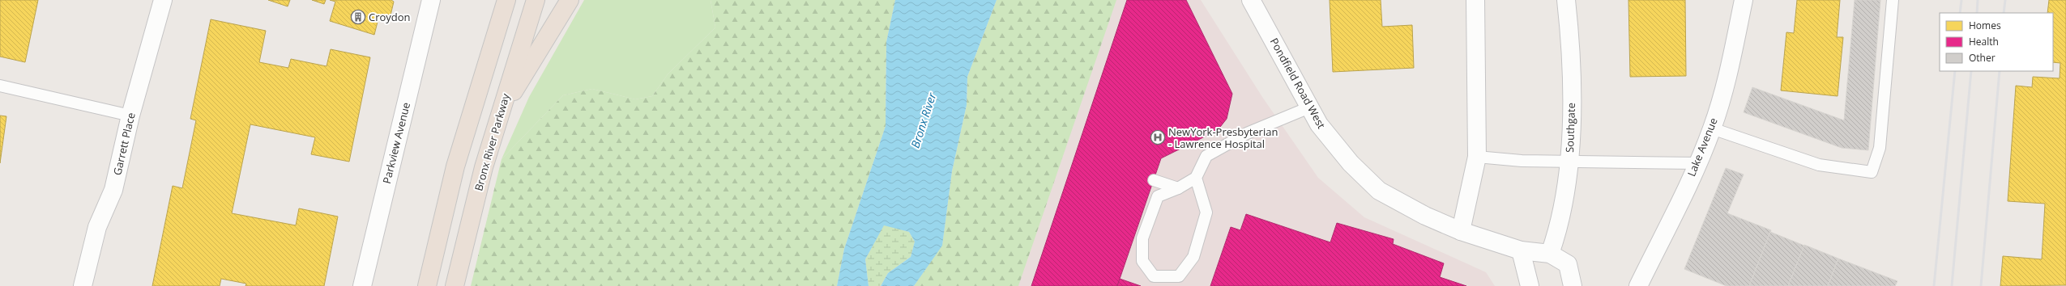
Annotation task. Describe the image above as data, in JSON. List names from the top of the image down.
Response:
{
  "streets": {
    "highway": ["Bronx River Parkway"],
    "street": [
      "Pondfield Road West",
      "Southgate",
      "Parkview Avenue",
      "Garrett Place",
      "Lake Avenue"
    ]
  },
  "crossings": [
    ["Pondfield Road West", "Southgate"]
  ],
  "water": ["Bronx River"],
  "places": {
    "building": ["Croydon"],
    "hospital": ["NewYork-Presbyterian - Lawrence Hospital"]
  },
  "legend": ["Homes", "Health", "Other"]
}
